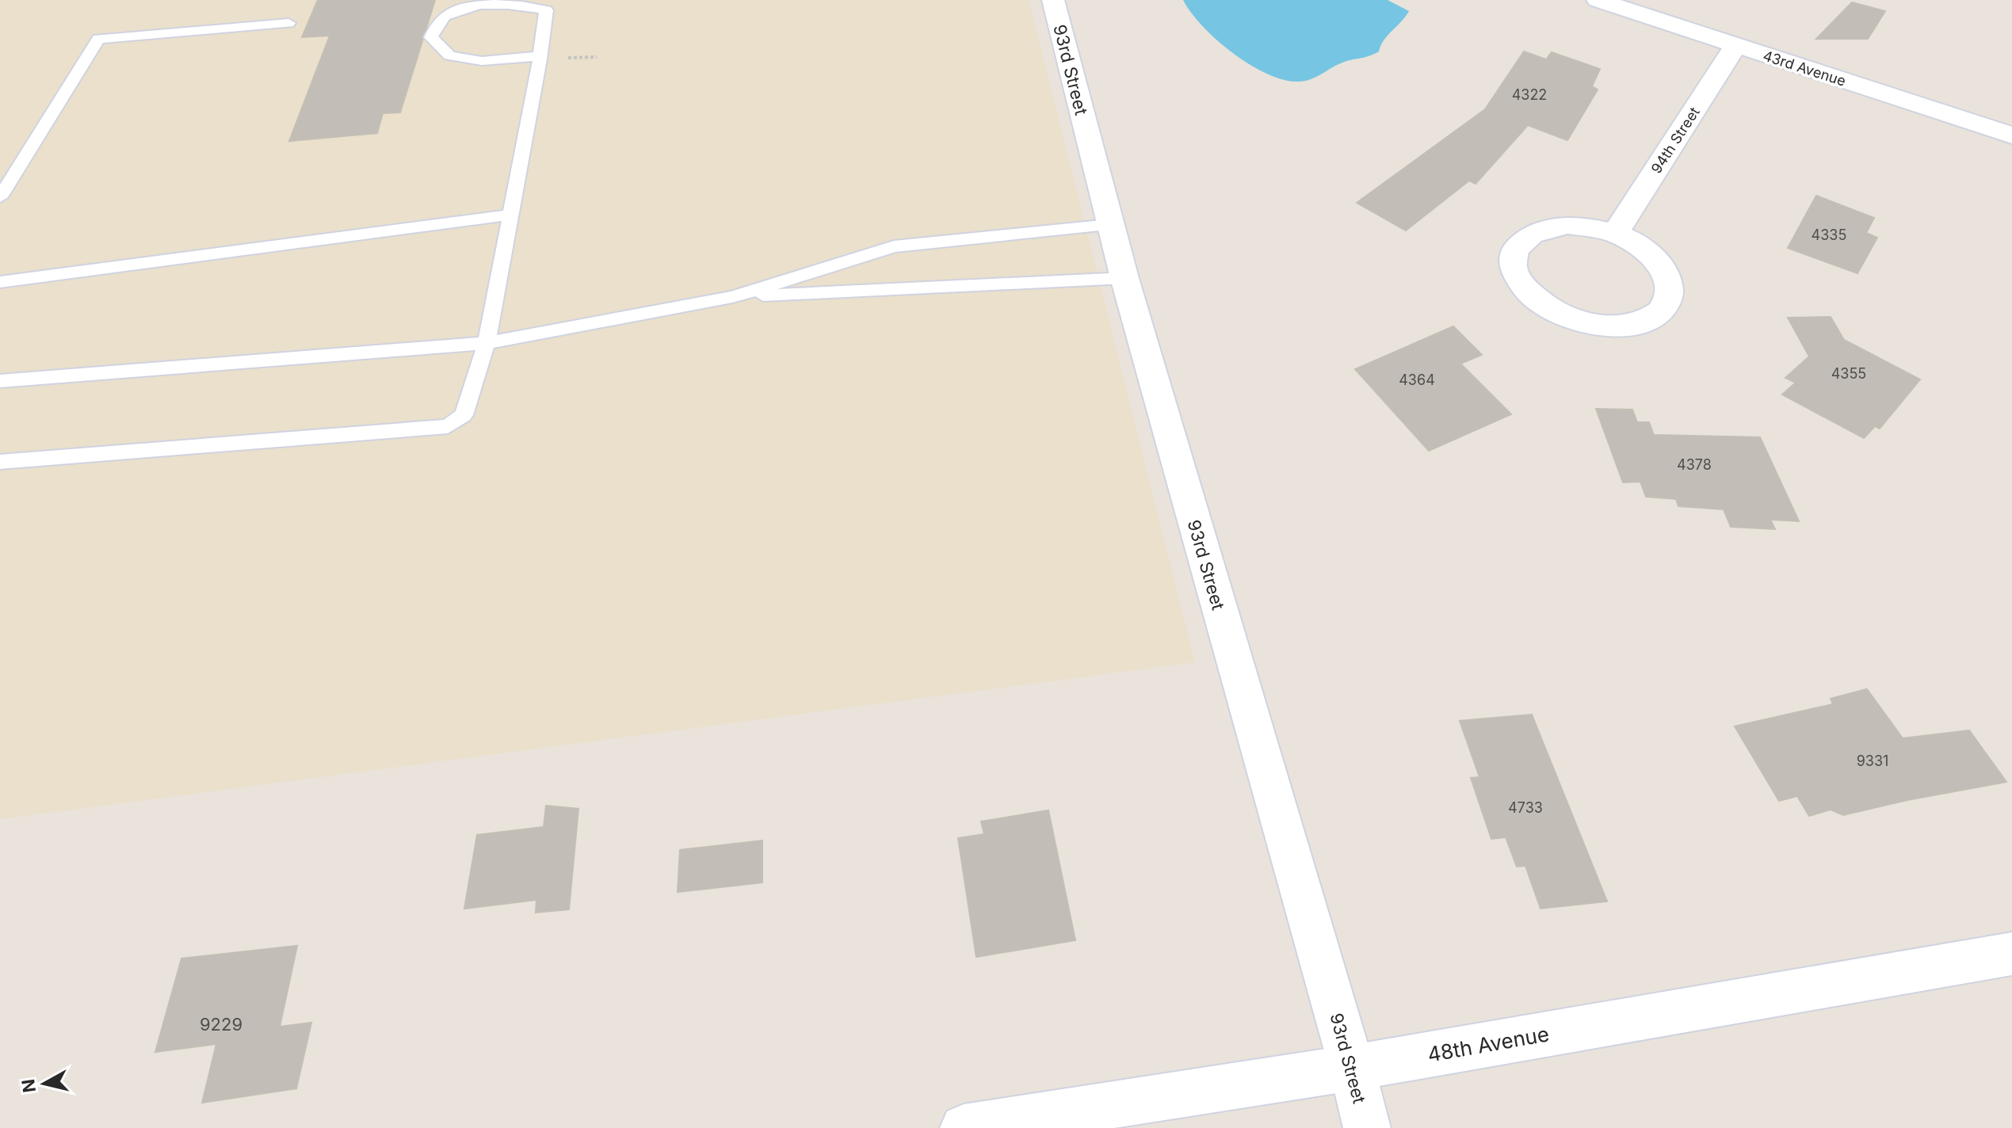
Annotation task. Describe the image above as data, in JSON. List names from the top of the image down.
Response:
{
  "streets": {
    "street": [
      "43rd Avenue",
      "93rd Street",
      "94th Street",
      "48th Avenue"
    ]
  },
  "crossings": [
    ["43rd Avenue", "94th Street"],
    ["93rd Street", "48th Avenue"]
  ],
  "house_numbers": [
    "4322",
    "4335",
    "4355",
    "4364",
    "4378",
    "9331",
    "4733",
    "9229"
  ],
  "north": "left"
}
